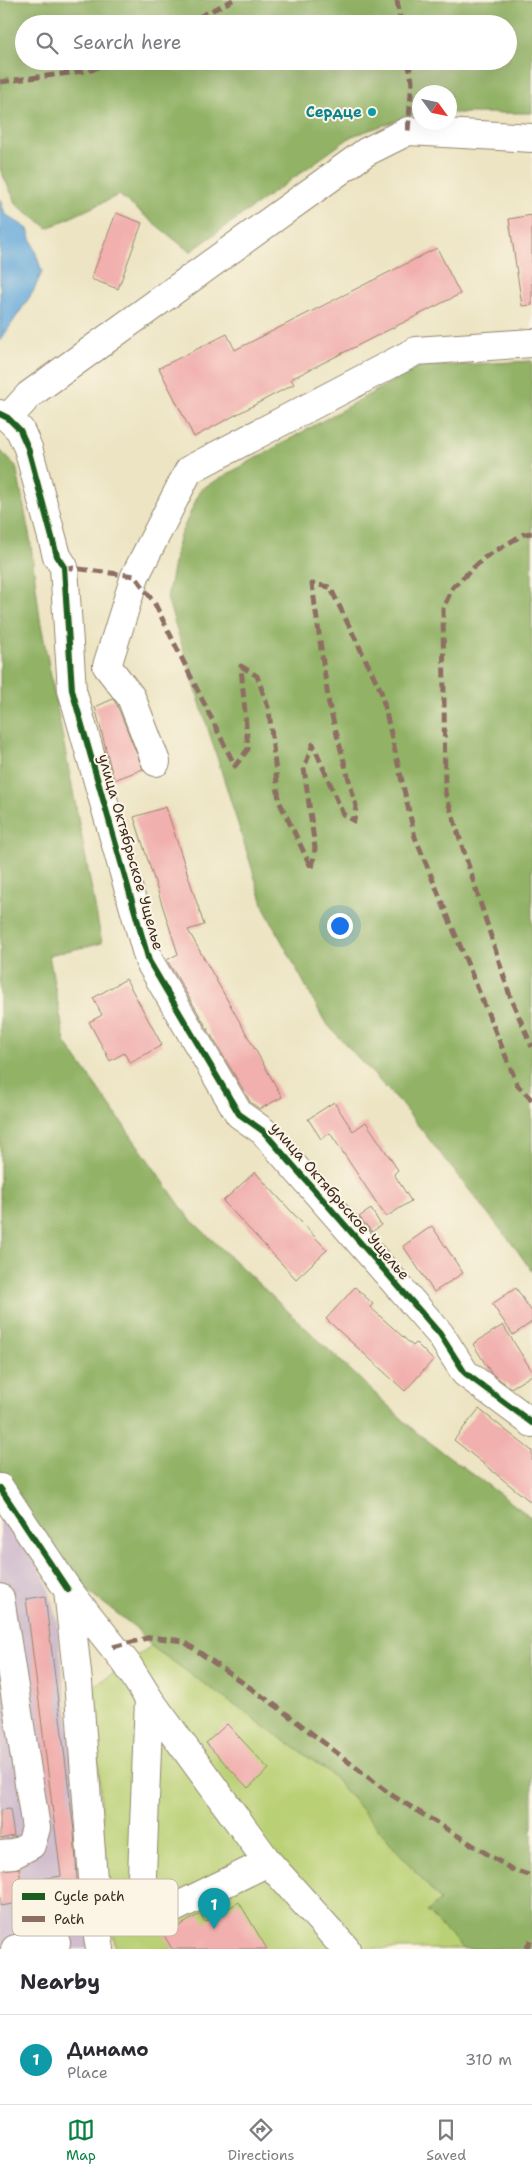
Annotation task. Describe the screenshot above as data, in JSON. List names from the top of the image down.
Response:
{
  "streets": {
    "street": ["улица Октябрьское Ущелье"]
  },
  "places": ["Сердце"],
  "legend": ["Cycle path", "Path"],
  "north": "bottom right",
  "page": {
    "search": "Search here",
    "pins": "1",
    "heading": "Nearby",
    "list": [
      {
        "mark": "1",
        "name": "Динамо",
        "note": "Place",
        "value": "310 m"
      }
    ],
    "nav": ["Map", "Directions", "Saved"]
  }
}
